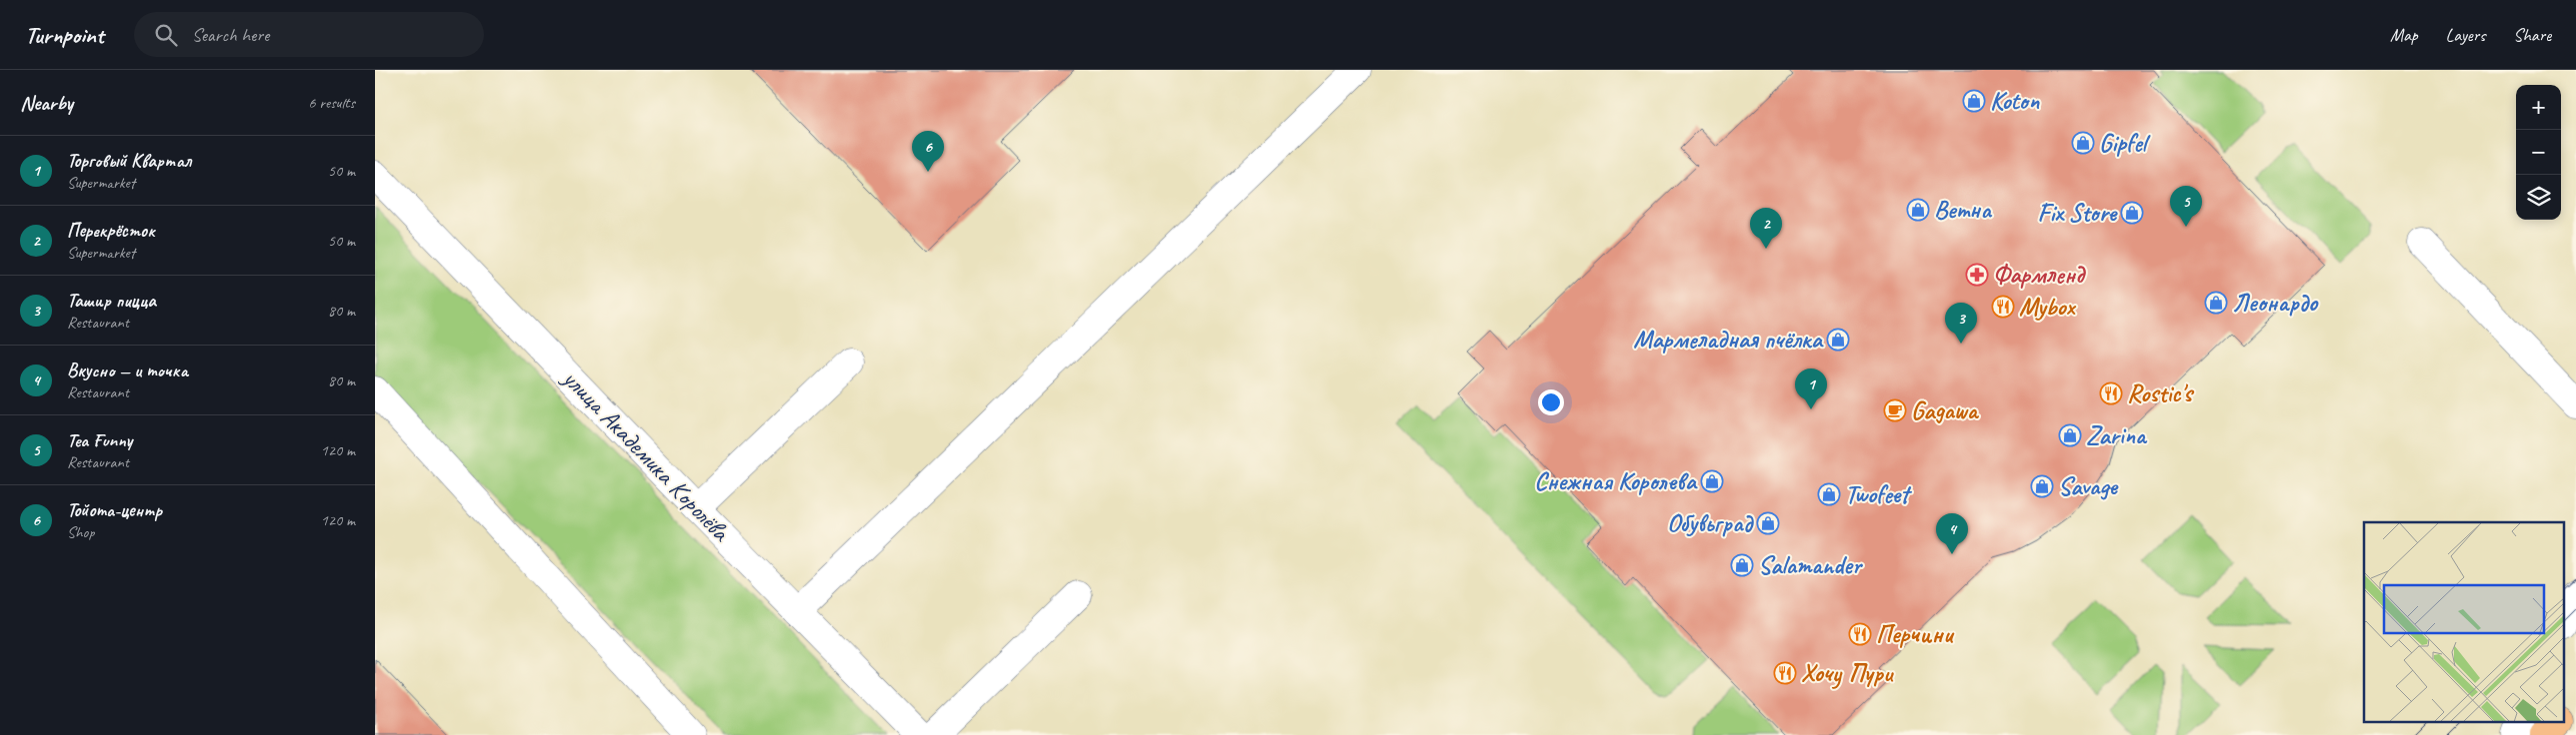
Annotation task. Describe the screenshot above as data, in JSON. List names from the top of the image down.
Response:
{
  "streets": {
    "street": ["улица Академика Королёва"]
  },
  "places": {
    "shop": [
      "Koton",
      "Gipfel",
      "Ветна",
      "Fix Store",
      "Леонардо",
      "Мармеладная пчёлка",
      "Zarina",
      "Снежная Королева",
      "Savage",
      "Twofeet",
      "Обувьград",
      "Salamander"
    ],
    "pharmacy": ["Фармленд"],
    "restaurant": [
      "Mybox",
      "Rostiс's",
      "Перчини",
      "Хочу Пури"
    ],
    "cafe": ["Gagawa"]
  },
  "page": {
    "header": "Turnpoint",
    "search": "Search here",
    "nav": ["Map", "Layers", "Share"],
    "heading": ["Nearby", "6 results"],
    "map_buttons": ["+", "−"],
    "pins": [
      "6",
      "5",
      "2",
      "3",
      "1",
      "4"
    ],
    "list": [
      {
        "mark": "1",
        "name": "Торговый Квартал",
        "note": "Supermarket",
        "value": "50 m"
      },
      {
        "mark": "2",
        "name": "Перекрёсток",
        "note": "Supermarket",
        "value": "50 m"
      },
      {
        "mark": "3",
        "name": "Ташир пицца",
        "note": "Restaurant",
        "value": "80 m"
      },
      {
        "mark": "4",
        "name": "Вкусно — и точка",
        "note": "Restaurant",
        "value": "80 m"
      },
      {
        "mark": "5",
        "name": "Tea Funny",
        "note": "Restaurant",
        "value": "120 m"
      },
      {
        "mark": "6",
        "name": "Тойота-центр",
        "note": "Shop",
        "value": "120 m"
      }
    ]
  }
}
